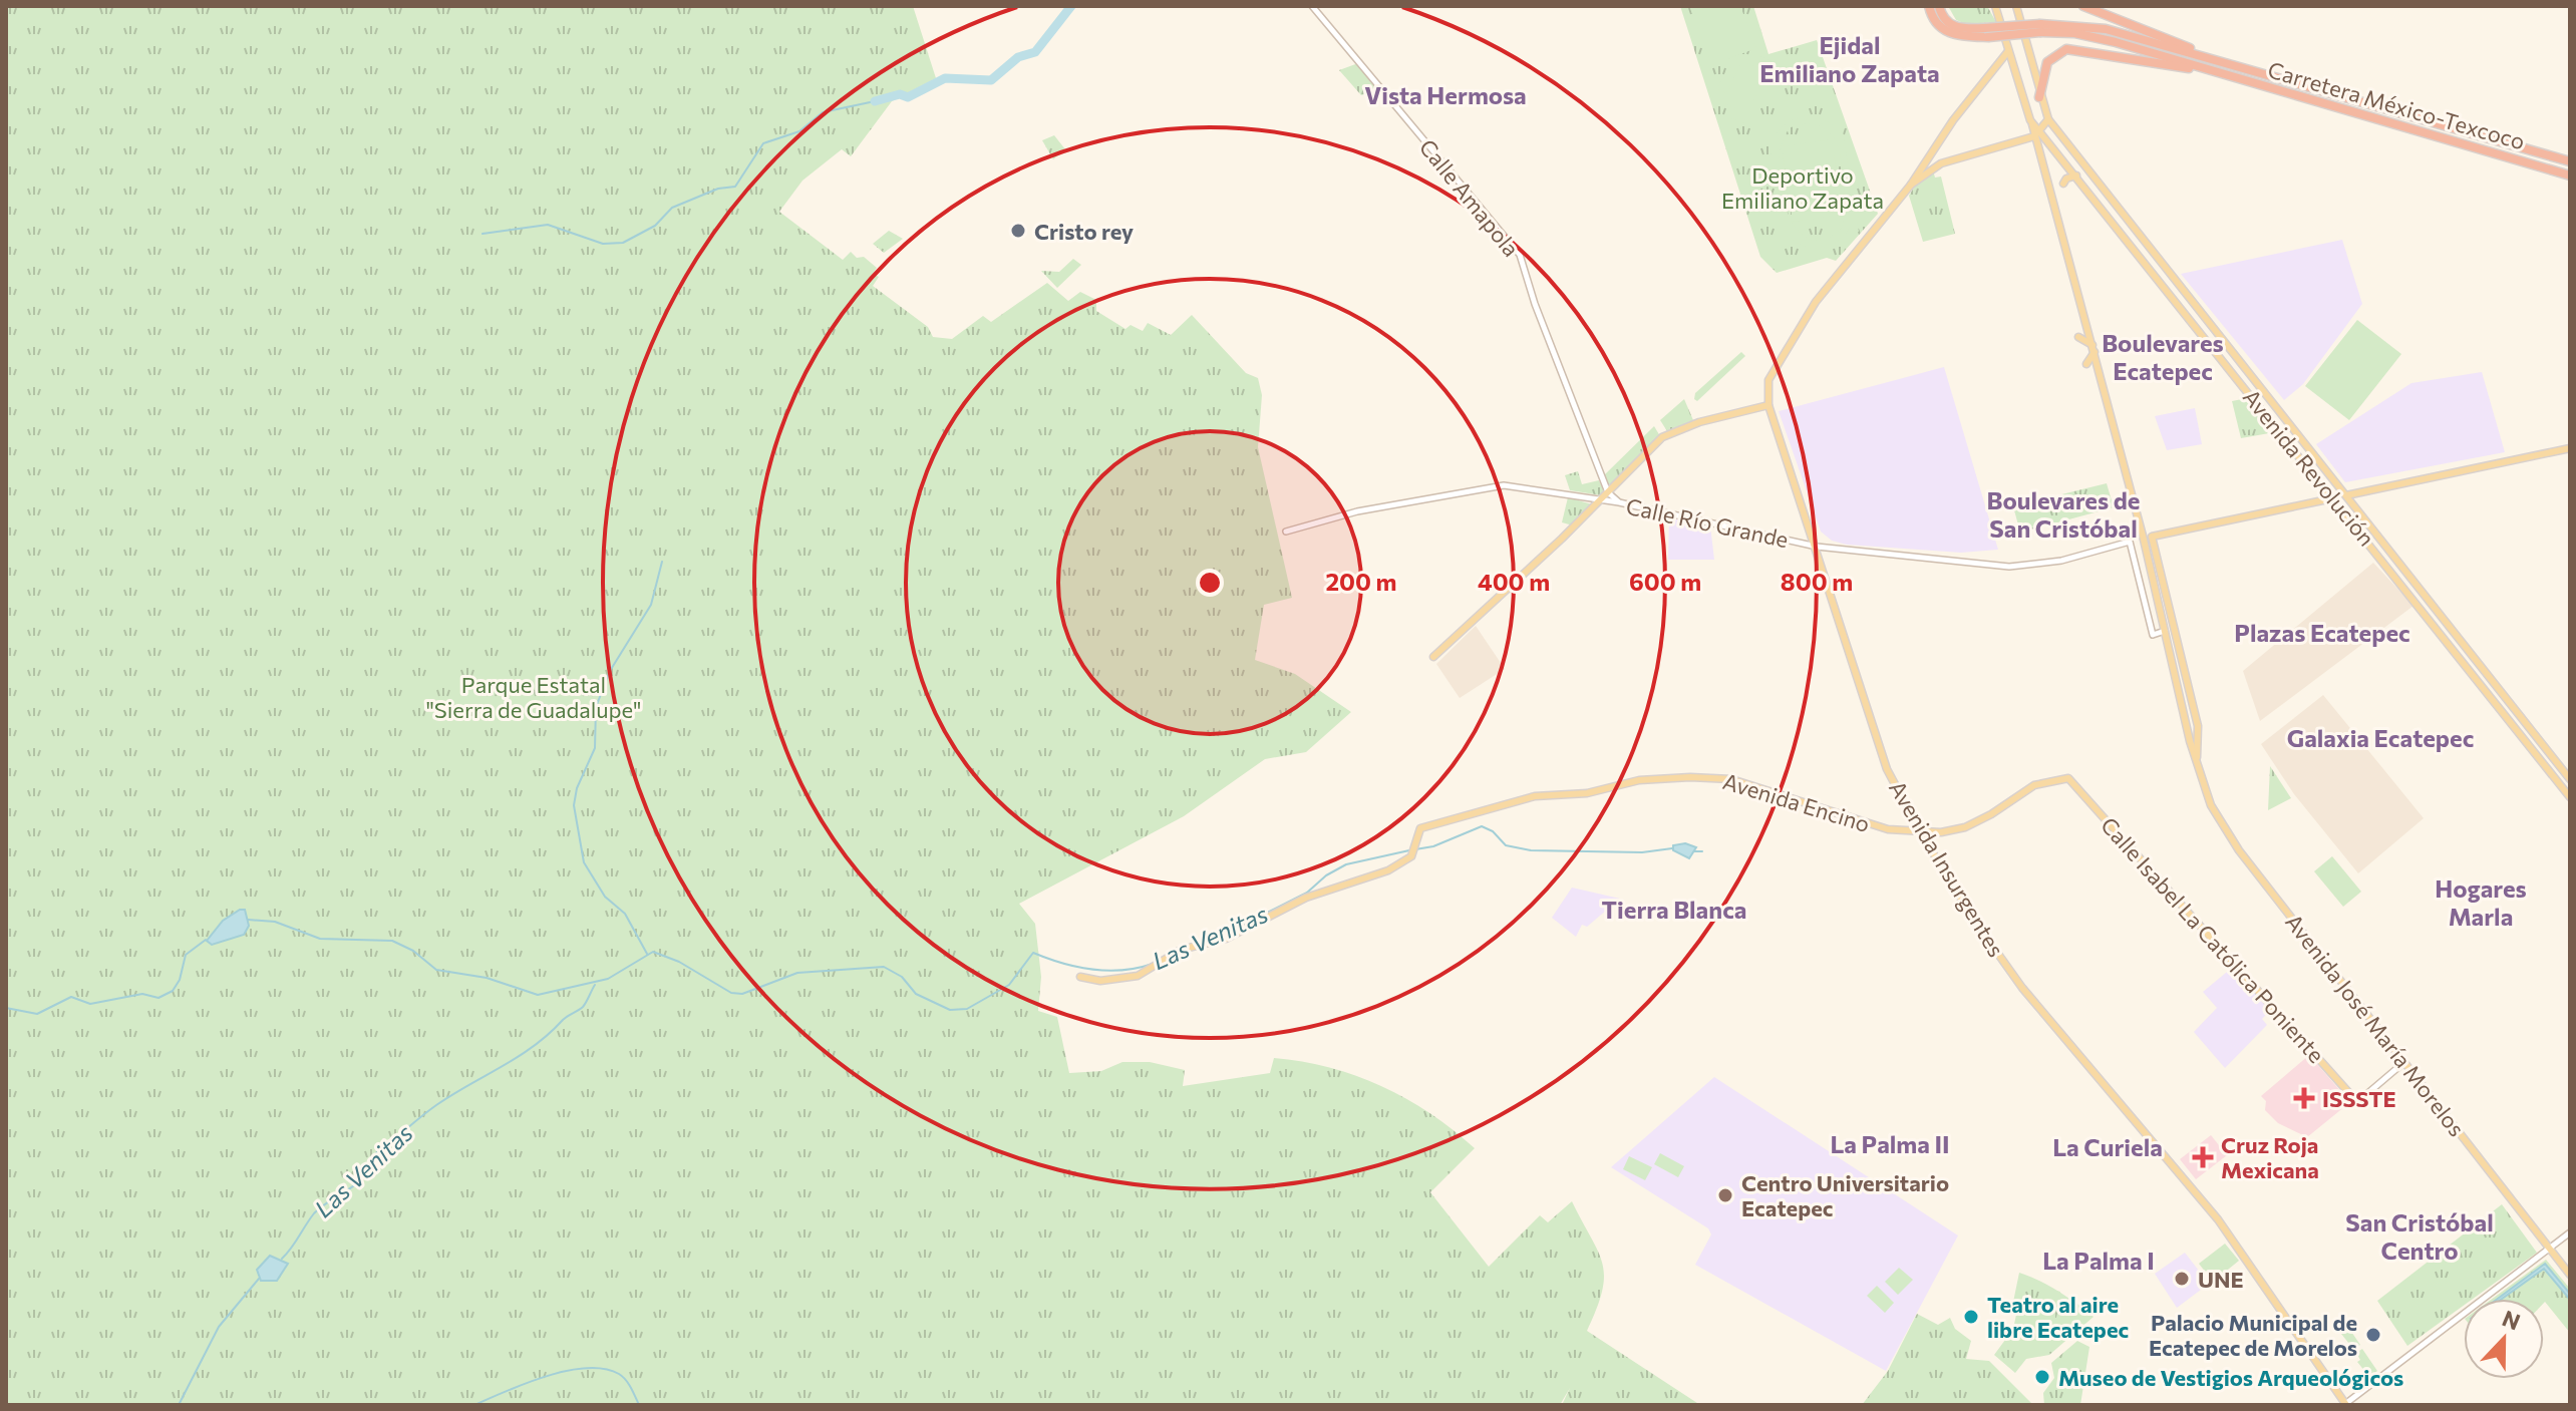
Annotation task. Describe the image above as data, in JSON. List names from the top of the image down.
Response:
{
  "streets": {
    "highway": ["Carretera México-Texcoco"],
    "main road": [
      "Avenida Revolución",
      "Avenida Encino",
      "Avenida Insurgentes",
      "Calle Isabel La Católica Poniente",
      "Avenida José María Morelos"
    ],
    "street": ["Calle Amapola", "Calle Río Grande"]
  },
  "crossings": [
    ["Calle Amapola", "Calle Río Grande"],
    ["Avenida Revolución", "Avenida Insurgentes"],
    ["Avenida Revolución", "Avenida José María Morelos"],
    ["Calle Río Grande", "Avenida Insurgentes"],
    ["Calle Río Grande", "Avenida José María Morelos"],
    ["Avenida Encino", "Avenida Insurgentes"],
    ["Avenida Encino", "Calle Isabel La Católica Poniente"],
    ["Avenida Insurgentes", "Avenida José María Morelos"]
  ],
  "districts": [
    "Ejidal Emiliano Zapata",
    "Vista Hermosa",
    "Boulevares Ecatepec",
    "Boulevares de San Cristóbal",
    "Plazas Ecatepec",
    "Galaxia Ecatepec",
    "Hogares Marla",
    "Tierra Blanca",
    "La Palma II",
    "La Curiela",
    "San Cristóbal Centro",
    "La Palma I"
  ],
  "water": ["Las Venitas"],
  "parks": ["Deportivo Emiliano Zapata", "Parque Estatal \"Sierra de Guadalupe\""],
  "places": {
    "other": [
      "Cristo rey",
      "Centro Universitario Ecatepec",
      "UNE",
      "Teatro al aire libre Ecatepec",
      "Palacio Municipal de Ecatepec de Morelos",
      "Museo de Vestigios Arqueológicos"
    ],
    "health": ["ISSSTE", "Cruz Roja Mexicana"]
  },
  "north": "top",
  "rings": [
    "200 m",
    "400 m",
    "600 m",
    "800 m"
  ]
}
